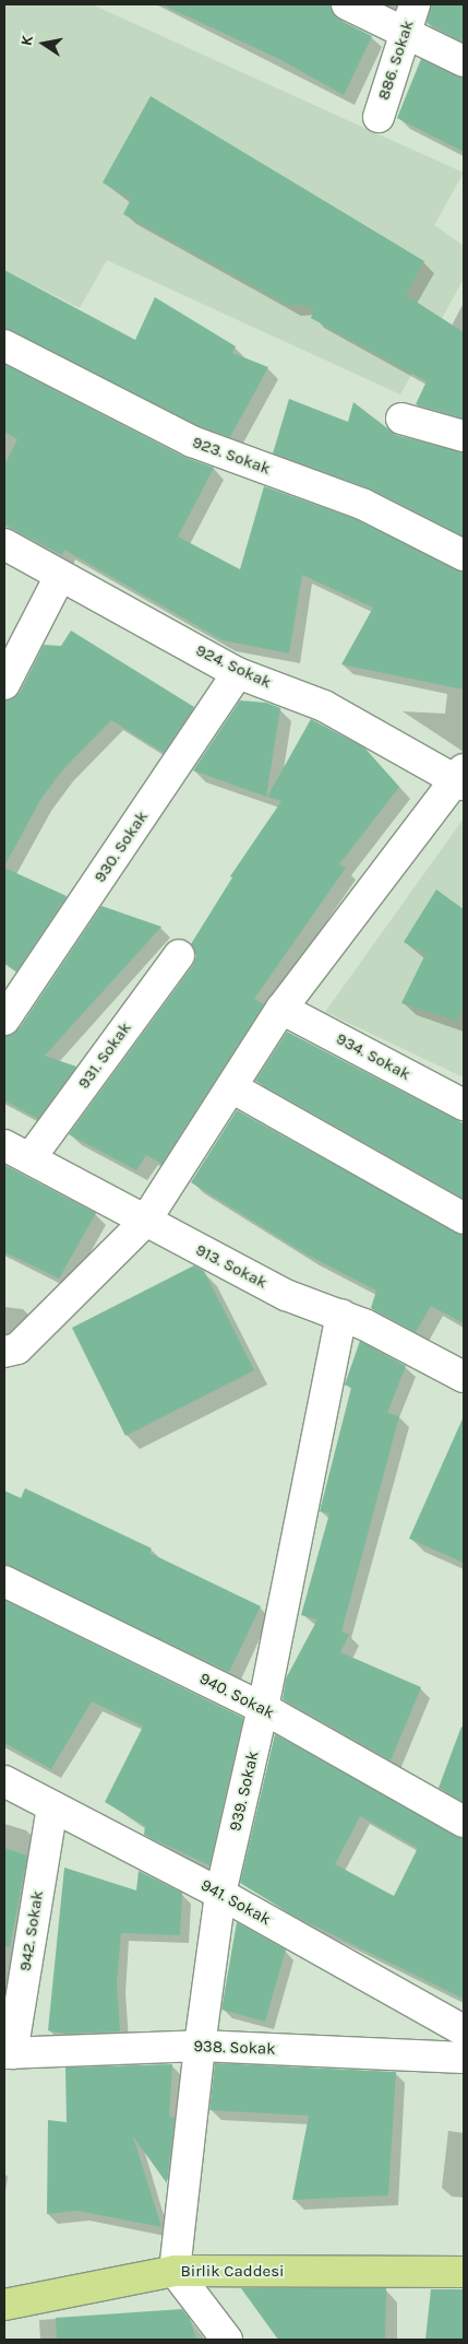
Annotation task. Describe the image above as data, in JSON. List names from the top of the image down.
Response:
{
  "streets": {
    "main road": ["Birlik Caddesi"],
    "street": [
      "886. Sokak",
      "923. Sokak",
      "924. Sokak",
      "930. Sokak",
      "931. Sokak",
      "934. Sokak",
      "913. Sokak",
      "940. Sokak",
      "939. Sokak",
      "941. Sokak",
      "942. Sokak",
      "938. Sokak"
    ]
  },
  "crossings": [
    ["924. Sokak", "930. Sokak"],
    ["931. Sokak", "913. Sokak"],
    ["913. Sokak", "939. Sokak"],
    ["940. Sokak", "939. Sokak"],
    ["939. Sokak", "941. Sokak"],
    ["939. Sokak", "938. Sokak"],
    ["939. Sokak", "Birlik Caddesi"],
    ["941. Sokak", "942. Sokak"],
    ["942. Sokak", "938. Sokak"]
  ],
  "north": "left"
}
